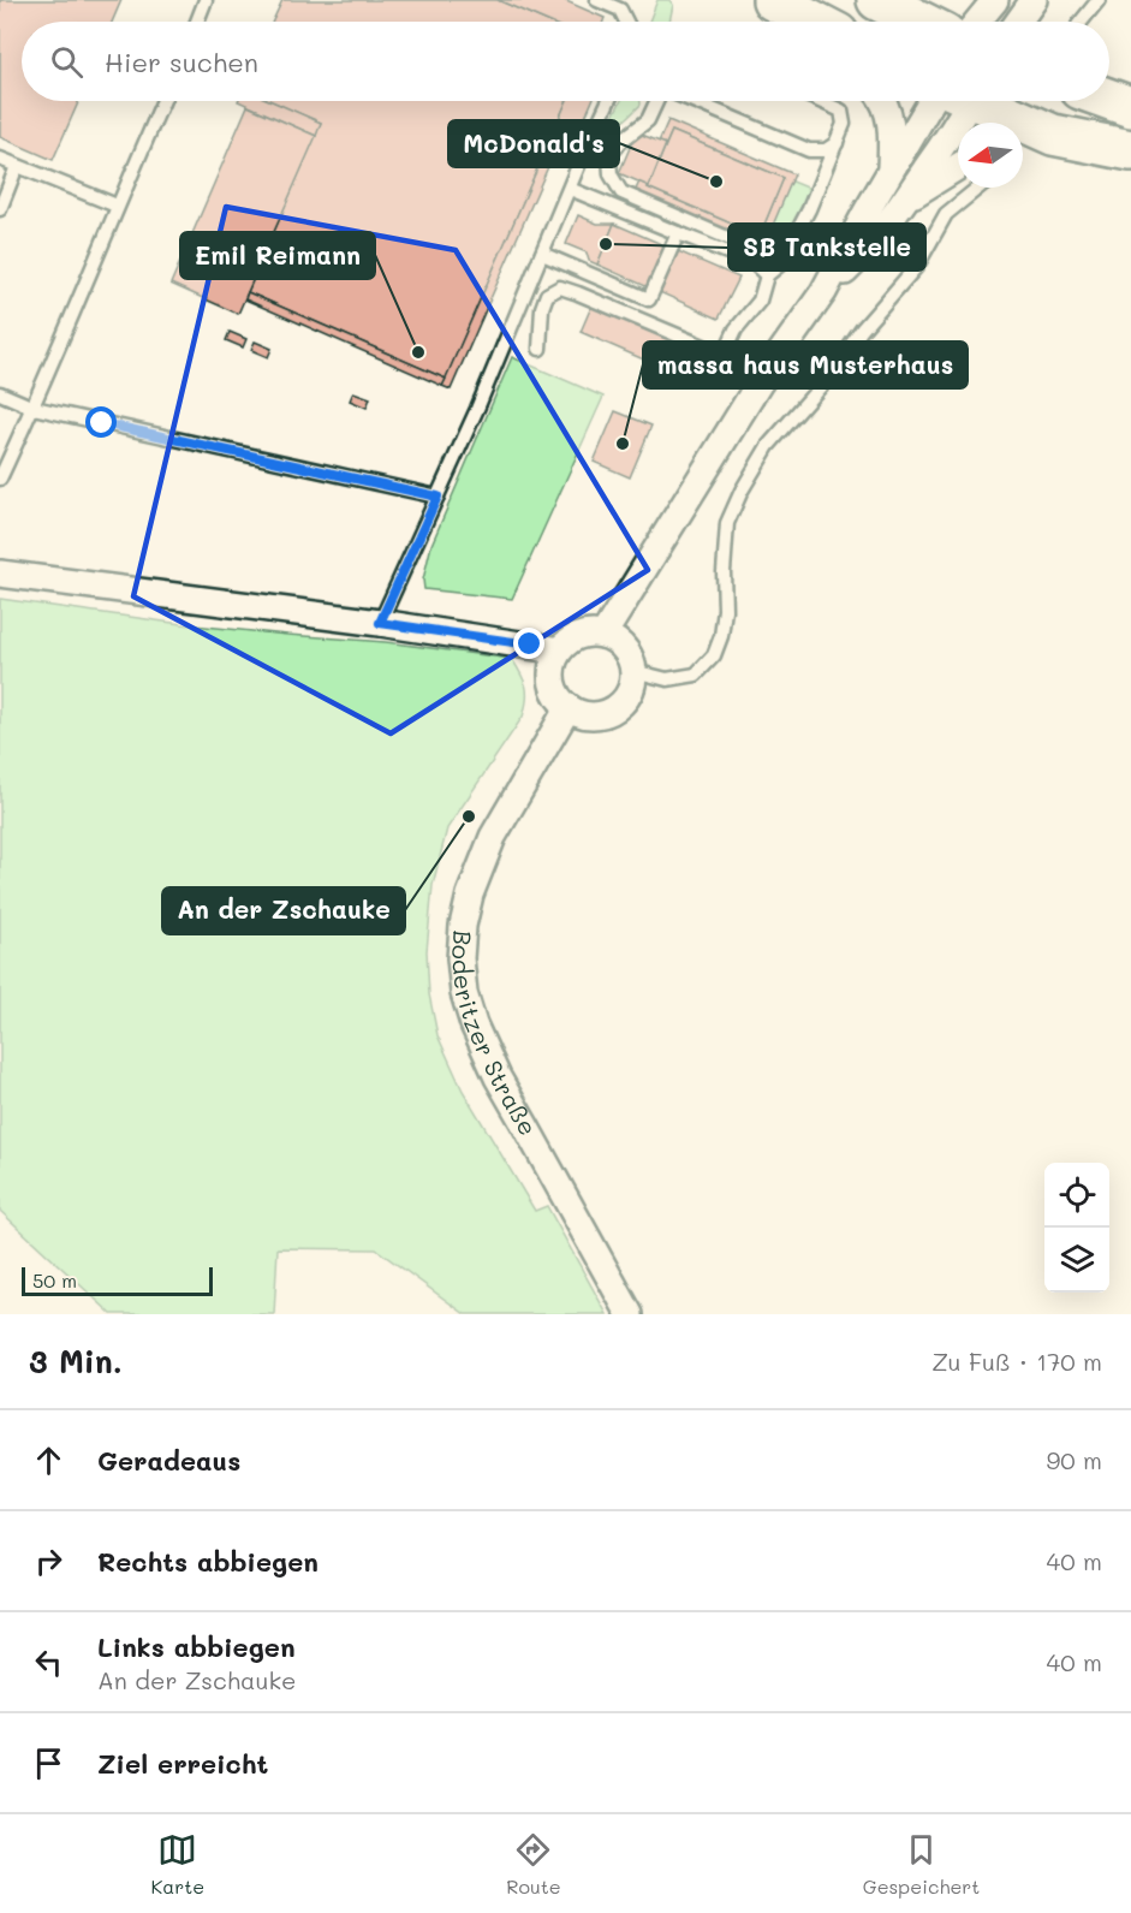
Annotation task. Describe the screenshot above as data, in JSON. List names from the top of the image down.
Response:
{
  "streets": {
    "street": ["Boderitzer Straße"]
  },
  "places": [
    "McDonald's",
    "SB Tankstelle",
    "Emil Reimann",
    "massa haus Musterhaus",
    "An der Zschauke"
  ],
  "scale_bar": "50 m",
  "north": "left",
  "page": {
    "search": "Hier suchen",
    "scale": "50 m",
    "heading": ["3 Min.", "Zu Fuß · 170 m"],
    "list": [
      ["Geradeaus", "90 m"],
      ["Rechts abbiegen", "40 m"],
      ["Links abbiegen", "An der Zschauke", "40 m"],
      "Ziel erreicht"
    ],
    "nav": ["Karte", "Route", "Gespeichert"]
  }
}
